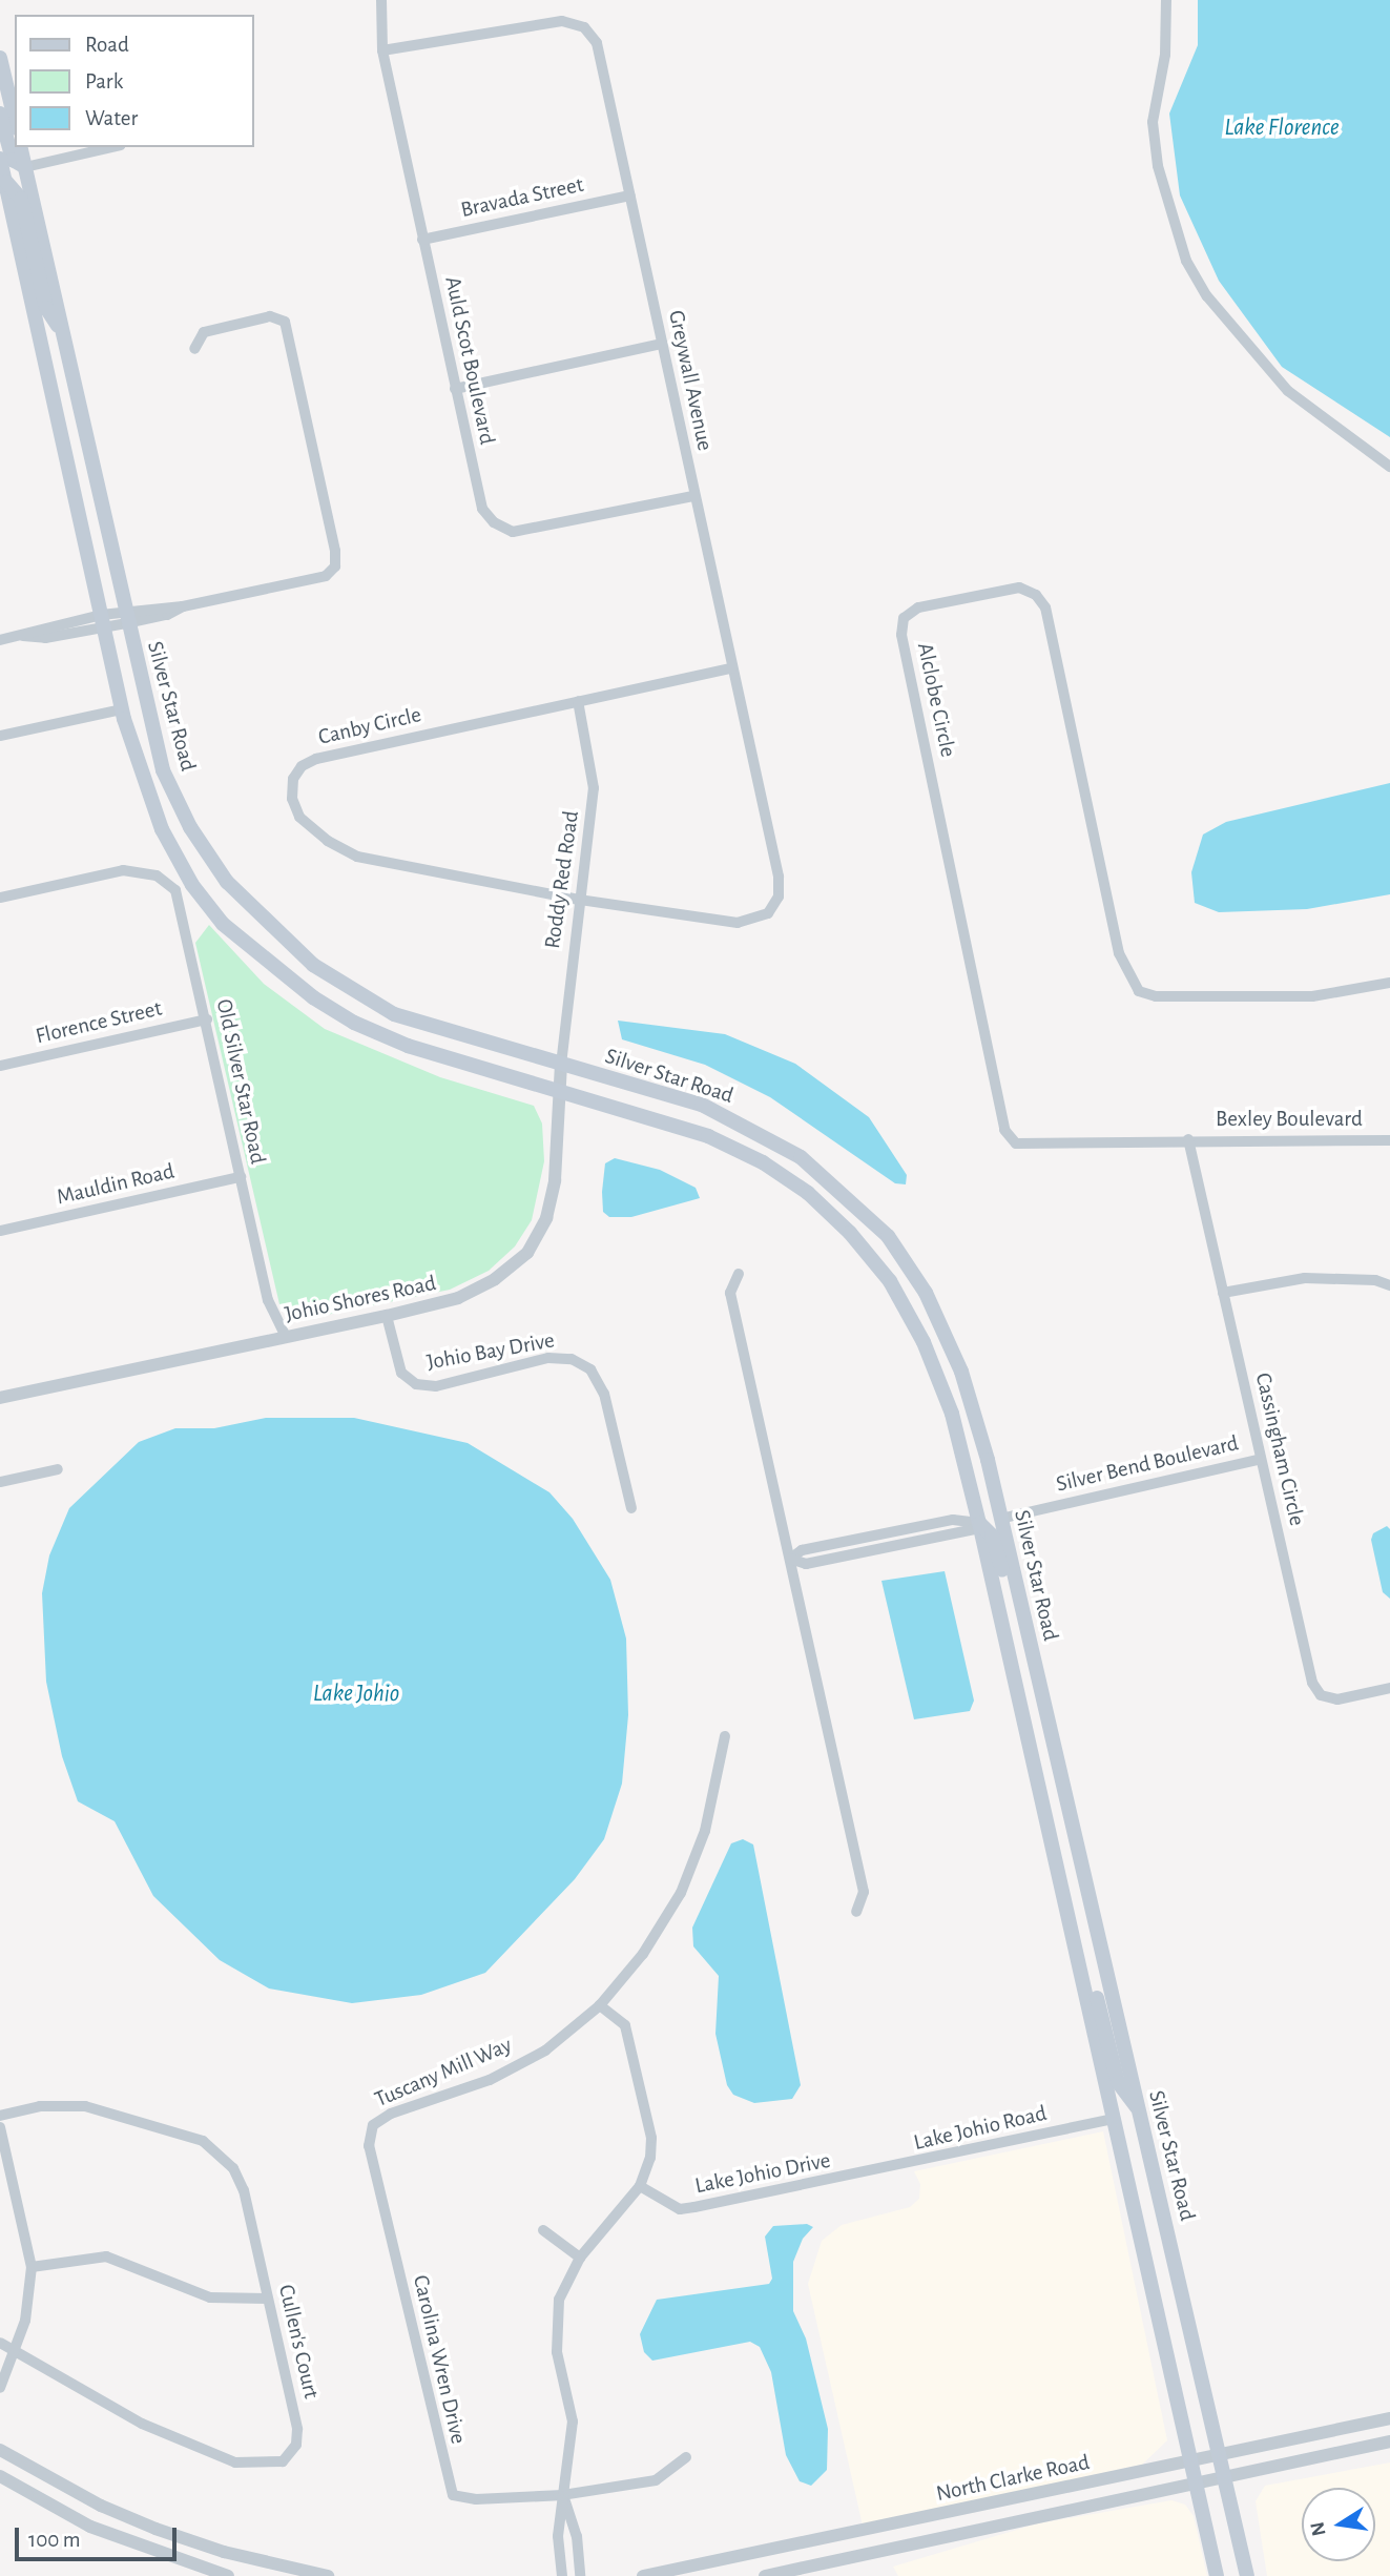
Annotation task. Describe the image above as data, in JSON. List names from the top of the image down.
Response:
{
  "streets": {
    "main road": ["Silver Star Road"],
    "street": [
      "Bravada Street",
      "Auld Scot Boulevard",
      "Greywall Avenue",
      "Alclobe Circle",
      "Canby Circle",
      "Roddy Red Road",
      "Florence Street",
      "Old Silver Star Road",
      "Bexley Boulevard",
      "Mauldin Road",
      "Johio Shores Road",
      "Johio Bay Drive",
      "Cassingham Circle",
      "Silver Bend Boulevard",
      "Tuscany Mill Way",
      "Lake Johio Road",
      "Lake Johio Drive",
      "Cullen's Court",
      "Carolina Wren Drive",
      "North Clarke Road"
    ]
  },
  "crossings": [
    ["Bravada Street", "Auld Scot Boulevard"],
    ["Bravada Street", "Greywall Avenue"],
    ["Auld Scot Boulevard", "Greywall Avenue"],
    ["Greywall Avenue", "Canby Circle"],
    ["Alclobe Circle", "Bexley Boulevard"],
    ["Alclobe Circle", "Cassingham Circle"],
    ["Silver Star Road", "Roddy Red Road"],
    ["Silver Star Road", "Johio Shores Road"],
    ["Silver Star Road", "Silver Bend Boulevard"],
    ["Silver Star Road", "Lake Johio Road"],
    ["Silver Star Road", "North Clarke Road"],
    ["Canby Circle", "Roddy Red Road"],
    ["Roddy Red Road", "Johio Shores Road"],
    ["Florence Street", "Old Silver Star Road"],
    ["Old Silver Star Road", "Mauldin Road"],
    ["Old Silver Star Road", "Johio Shores Road"],
    ["Bexley Boulevard", "Cassingham Circle"],
    ["Johio Shores Road", "Johio Bay Drive"],
    ["Cassingham Circle", "Silver Bend Boulevard"],
    ["Tuscany Mill Way", "Carolina Wren Drive"],
    ["Lake Johio Road", "Lake Johio Drive"]
  ],
  "water": ["Lake Florence", "Lake Johio"],
  "legend": ["Road", "Park", "Water"],
  "scale_bar": "100 m",
  "north": "left"
}
